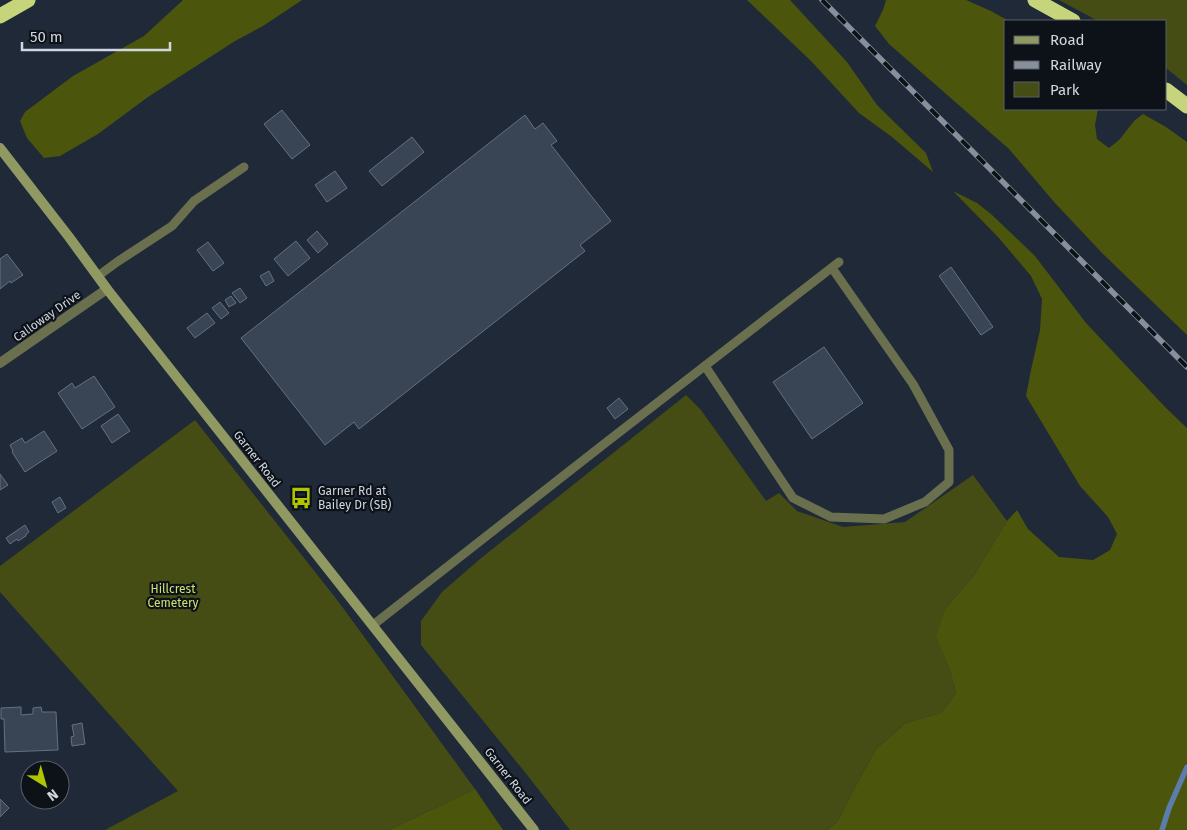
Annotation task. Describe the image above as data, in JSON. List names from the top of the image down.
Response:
{
  "streets": {
    "main road": ["Garner Road"],
    "street": ["Calloway Drive"]
  },
  "crossings": [
    ["Calloway Drive", "Garner Road"]
  ],
  "parks": ["Hillcrest Cemetery"],
  "places": {
    "bus stop": ["Garner Rd at Bailey Dr (SB)"]
  },
  "legend": ["Road", "Railway", "Park"],
  "scale_bar": "50 m",
  "north": "bottom right"
}
